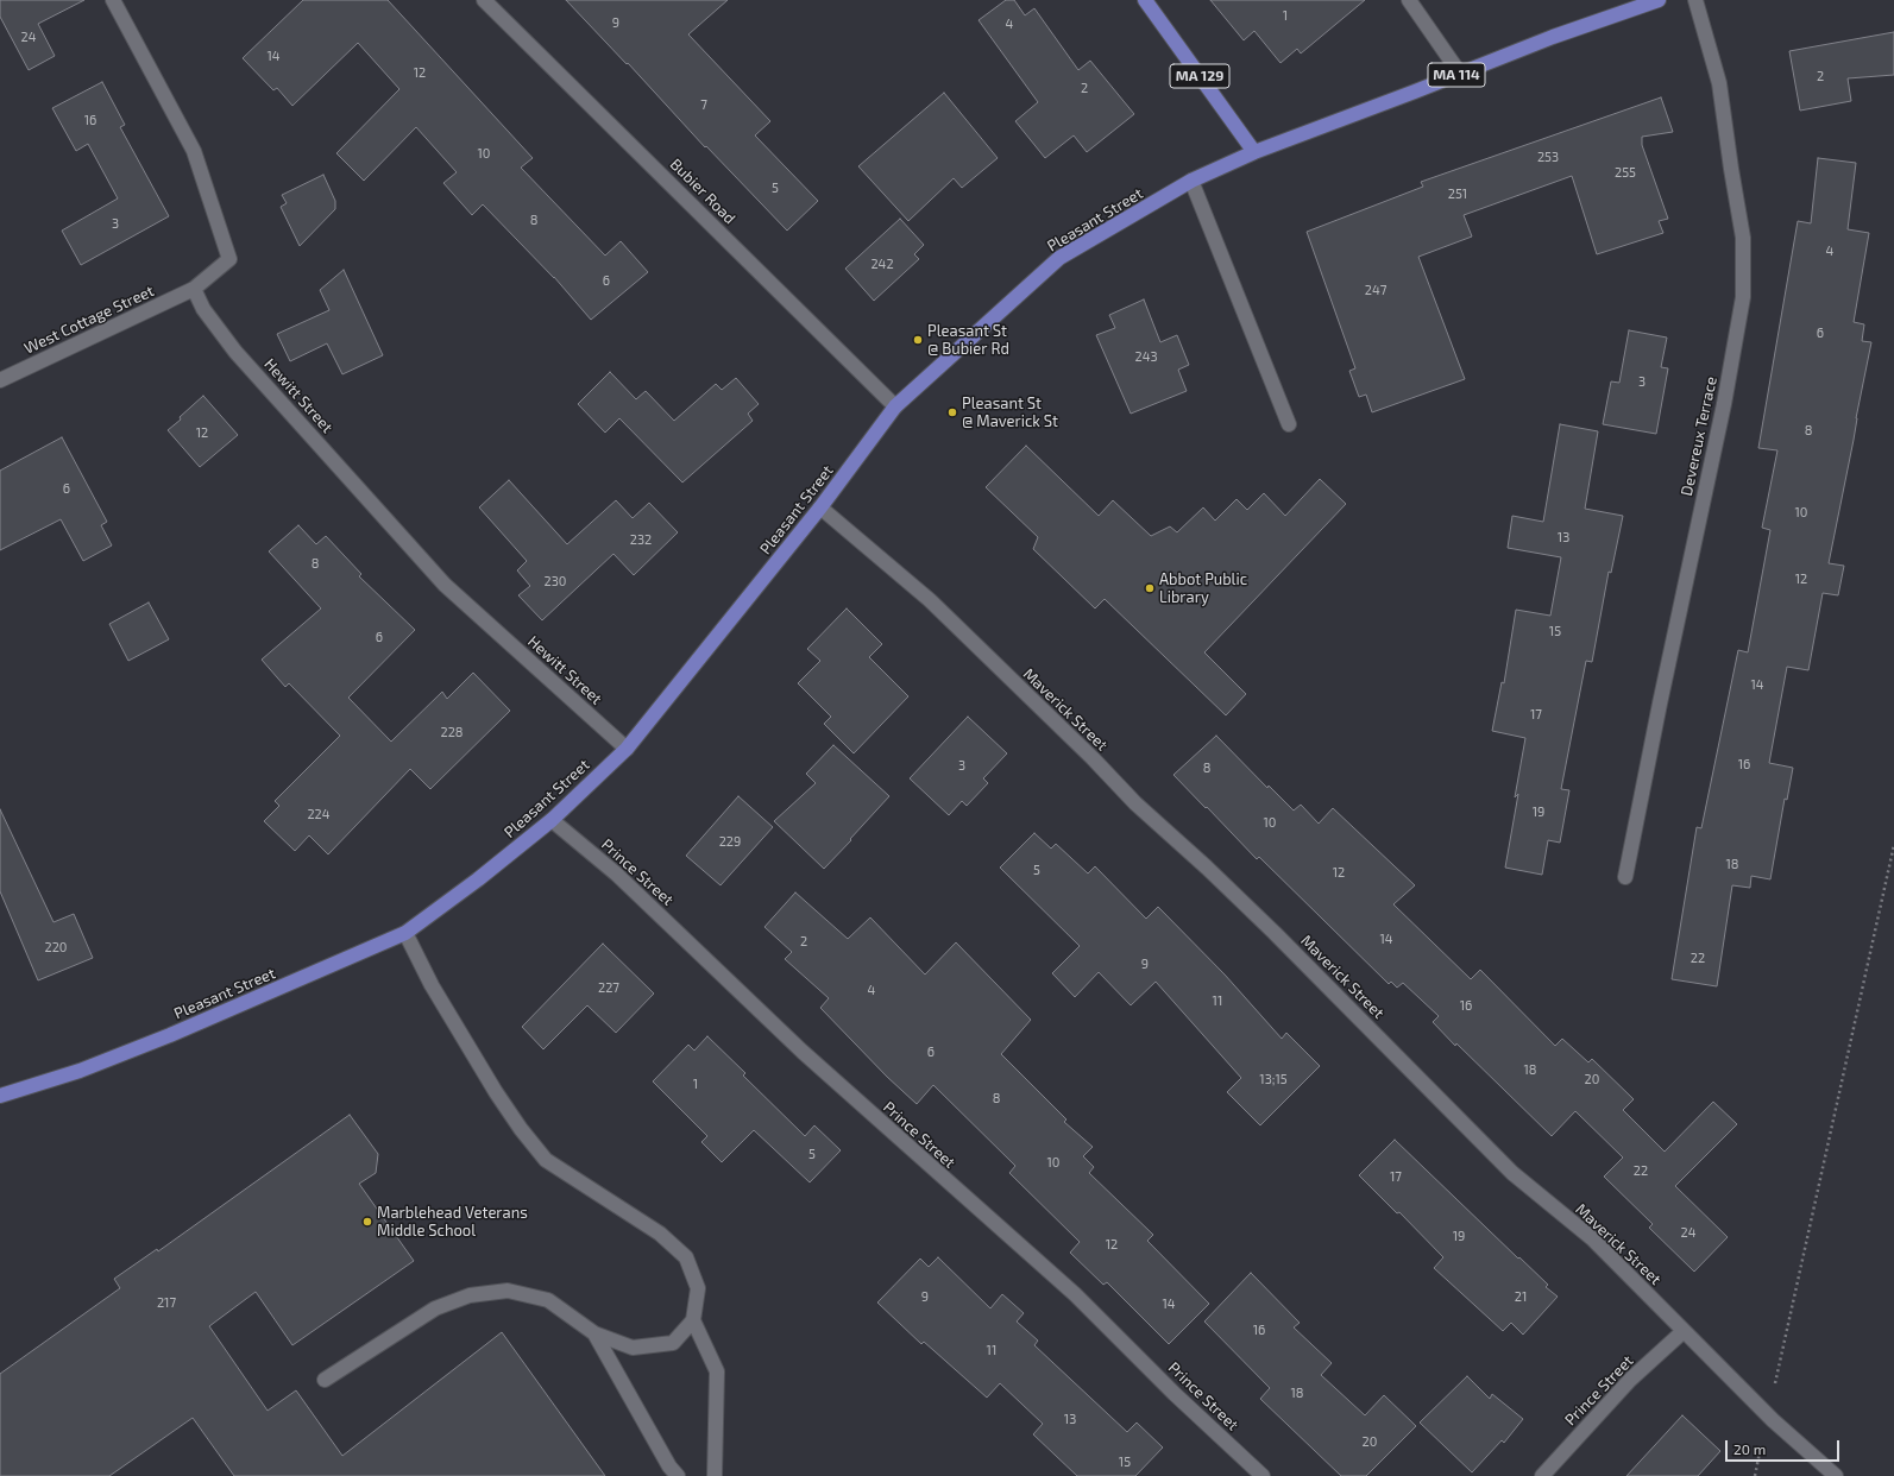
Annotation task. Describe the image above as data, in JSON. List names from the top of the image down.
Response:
{
  "streets": {
    "main road": ["MA 114", "MA 129", "Pleasant Street"],
    "street": [
      "Bubier Road",
      "West Cottage Street",
      "Hewitt Street",
      "Devereux Terrace",
      "Maverick Street",
      "Prince Street"
    ]
  },
  "crossings": [
    ["MA 129", "Pleasant Street"],
    ["Bubier Road", "Pleasant Street"],
    ["Pleasant Street", "Hewitt Street"],
    ["Pleasant Street", "Maverick Street"],
    ["Pleasant Street", "Prince Street"],
    ["West Cottage Street", "Hewitt Street"],
    ["Maverick Street", "Prince Street"]
  ],
  "places": [
    "Pleasant St @ Bubier Rd",
    "Pleasant St @ Maverick St",
    "Abbot Public Library",
    "Marblehead Veterans Middle School"
  ],
  "house_numbers": [
    "1",
    "9",
    "4",
    "24",
    "14",
    "12",
    "2",
    "2",
    "7",
    "16",
    "10",
    "253",
    "255",
    "5",
    "251",
    "8",
    "3",
    "4",
    "242",
    "6",
    "247",
    "6",
    "243",
    "3",
    "8",
    "12",
    "6",
    "10",
    "13",
    "232",
    "8",
    "12",
    "230",
    "15",
    "6",
    "14",
    "17",
    "228",
    "16",
    "3",
    "8",
    "19",
    "224",
    "10",
    "229",
    "18",
    "5",
    "12",
    "14",
    "2",
    "220",
    "22",
    "9",
    "227",
    "4",
    "11",
    "16",
    "6",
    "18",
    "13;15",
    "20",
    "1",
    "8",
    "5",
    "10",
    "22",
    "17",
    "24",
    "19",
    "12",
    "9",
    "21",
    "217",
    "14",
    "16",
    "11",
    "18",
    "13",
    "20",
    "15"
  ],
  "scale_bar": "20 m"
}
